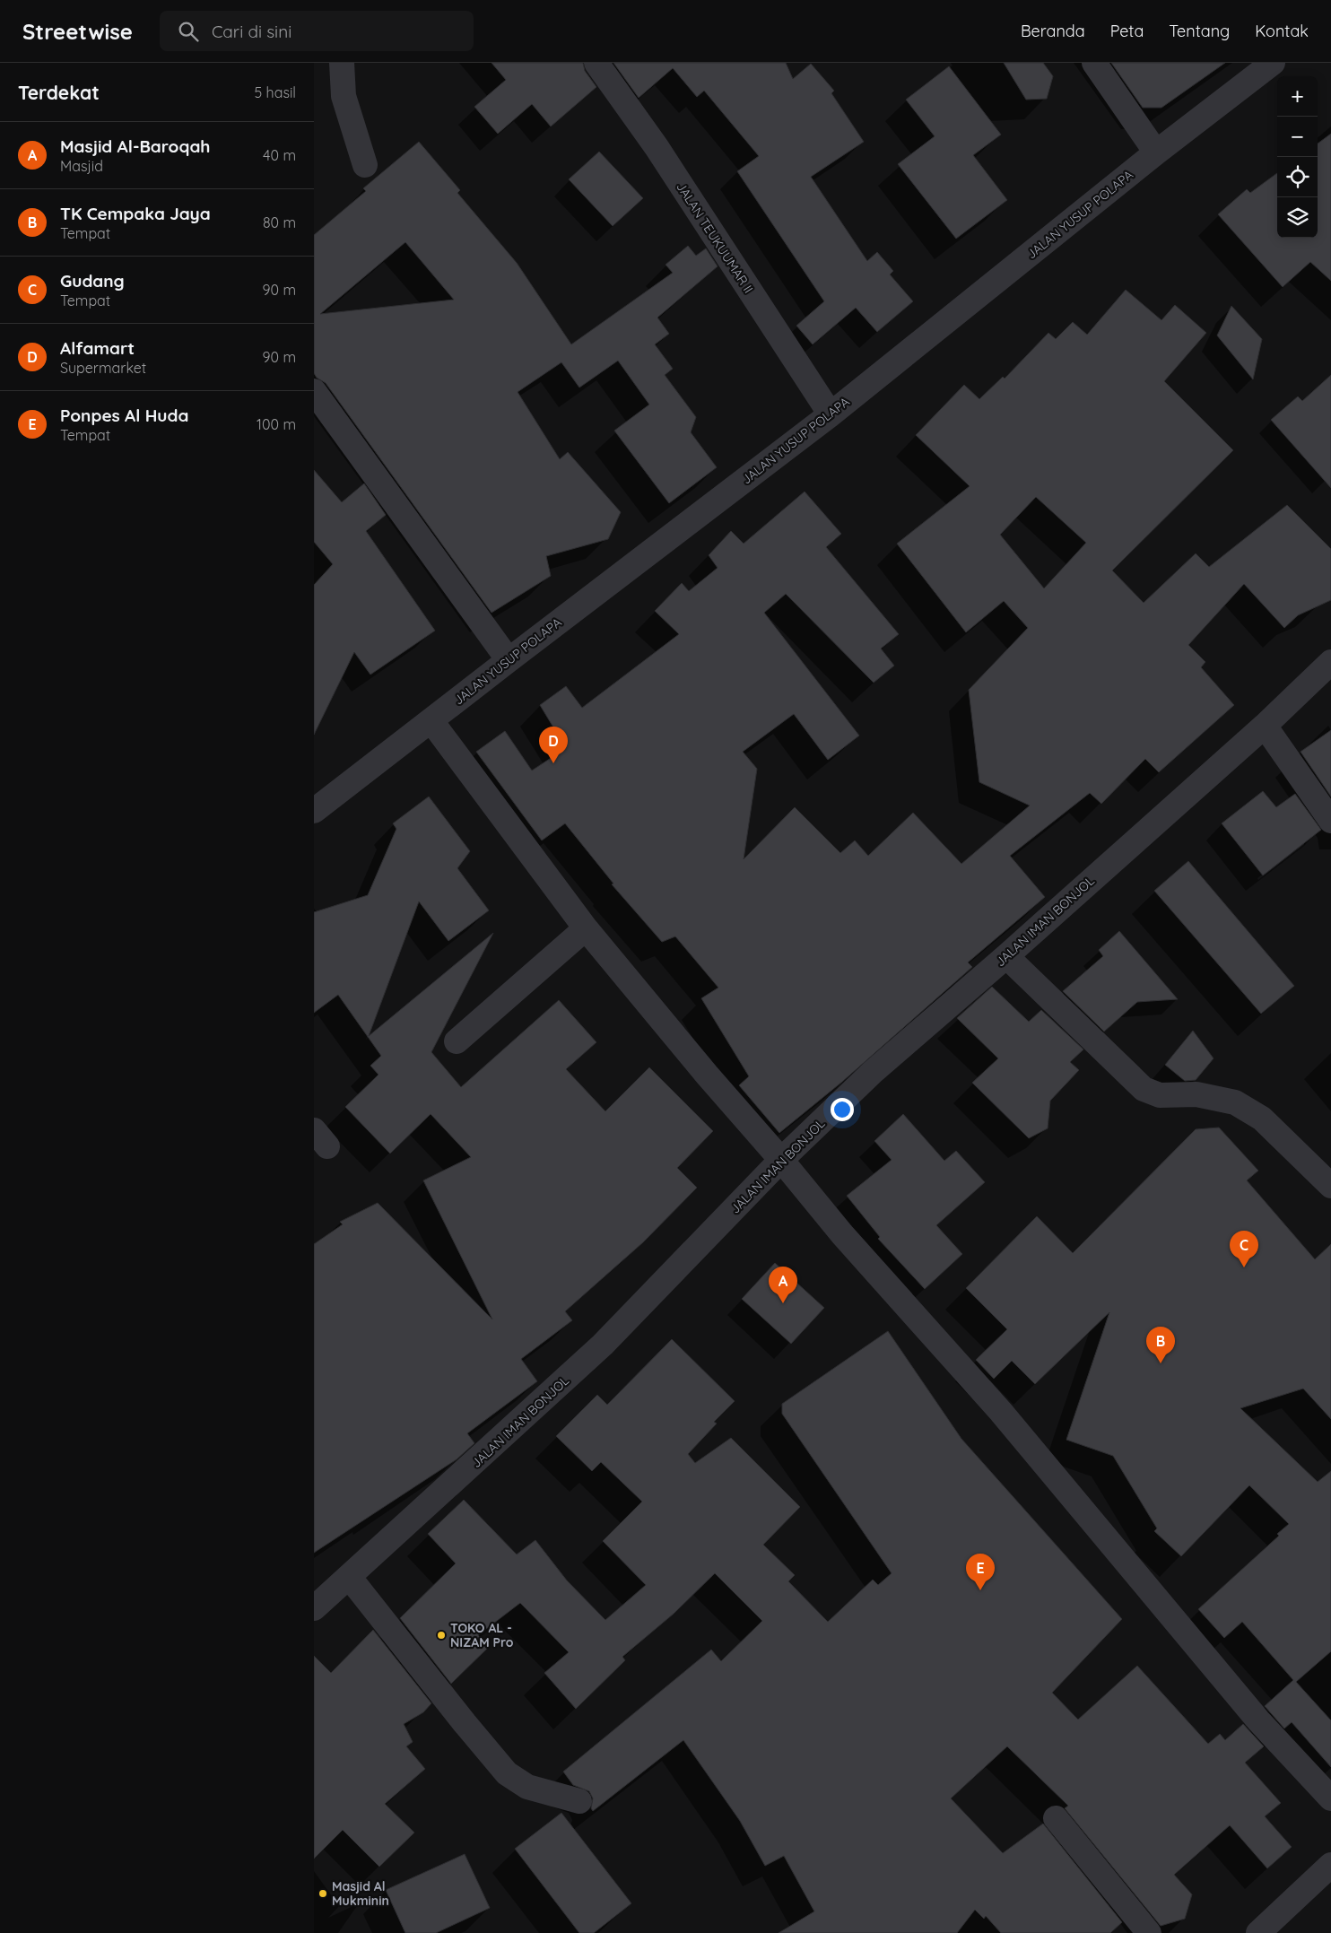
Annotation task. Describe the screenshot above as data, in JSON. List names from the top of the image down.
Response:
{
  "streets": {
    "street": ["JALAN YUSUP POLAPA", "JALAN TEUKUUMAR II", "JALAN IMAN BONJOL"]
  },
  "crossings": [
    ["JALAN YUSUP POLAPA", "JALAN TEUKUUMAR II"]
  ],
  "places": ["TOKO AL - NIZAM Pro", "Masjid Al Mukminin"],
  "page": {
    "header": "Streetwise",
    "search": "Cari di sini",
    "nav": [
      "Beranda",
      "Peta",
      "Tentang",
      "Kontak"
    ],
    "heading": ["Terdekat", "5 hasil"],
    "map_buttons": ["+", "−"],
    "list": [
      {
        "mark": "A",
        "name": "Masjid Al-Baroqah",
        "note": "Masjid",
        "value": "40 m"
      },
      {
        "mark": "B",
        "name": "TK Cempaka Jaya",
        "note": "Tempat",
        "value": "80 m"
      },
      {
        "mark": "C",
        "name": "Gudang",
        "note": "Tempat",
        "value": "90 m"
      },
      {
        "mark": "D",
        "name": "Alfamart",
        "note": "Supermarket",
        "value": "90 m"
      },
      {
        "mark": "E",
        "name": "Ponpes Al Huda",
        "note": "Tempat",
        "value": "100 m"
      }
    ],
    "pins": [
      "D",
      "C",
      "A",
      "B",
      "E"
    ]
  }
}
